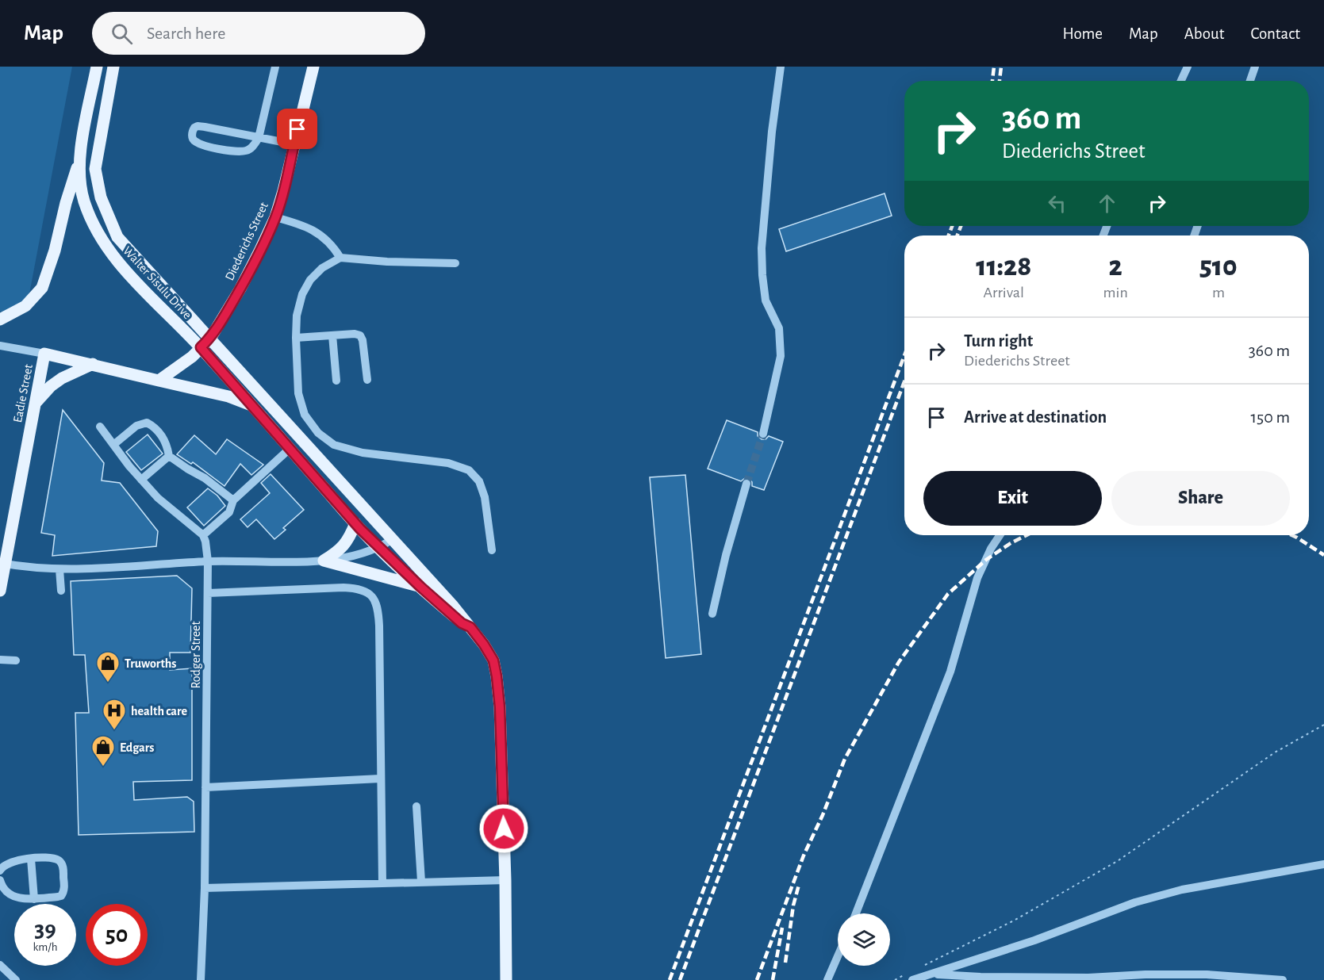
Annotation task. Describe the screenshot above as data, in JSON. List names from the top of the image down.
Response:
{
  "streets": {
    "main road": ["Diederichs Street", "Walter Sisulu Drive", "Eadie Street"],
    "street": ["Rodger Street"]
  },
  "crossings": [
    ["Diederichs Street", "Walter Sisulu Drive"],
    ["Walter Sisulu Drive", "Eadie Street"]
  ],
  "places": {
    "shop": ["Truworths", "Edgars"],
    "hospital": ["health care"]
  },
  "page": {
    "header": "Map",
    "search": "Search here",
    "nav": [
      "Home",
      "Map",
      "About",
      "Contact"
    ],
    "turn": ["360 m", "Diederichs Street"],
    "eta": [
      "11:28",
      "Arrival",
      "2",
      "min",
      "510",
      "m"
    ],
    "list": [
      {
        "name": "Turn right",
        "note": "Diederichs Street",
        "value": "360 m"
      },
      {
        "name": "Arrive at destination",
        "value": "150 m"
      }
    ],
    "buttons": ["Exit", "Share"],
    "speed": "39 km/h",
    "limit": "50"
  }
}
